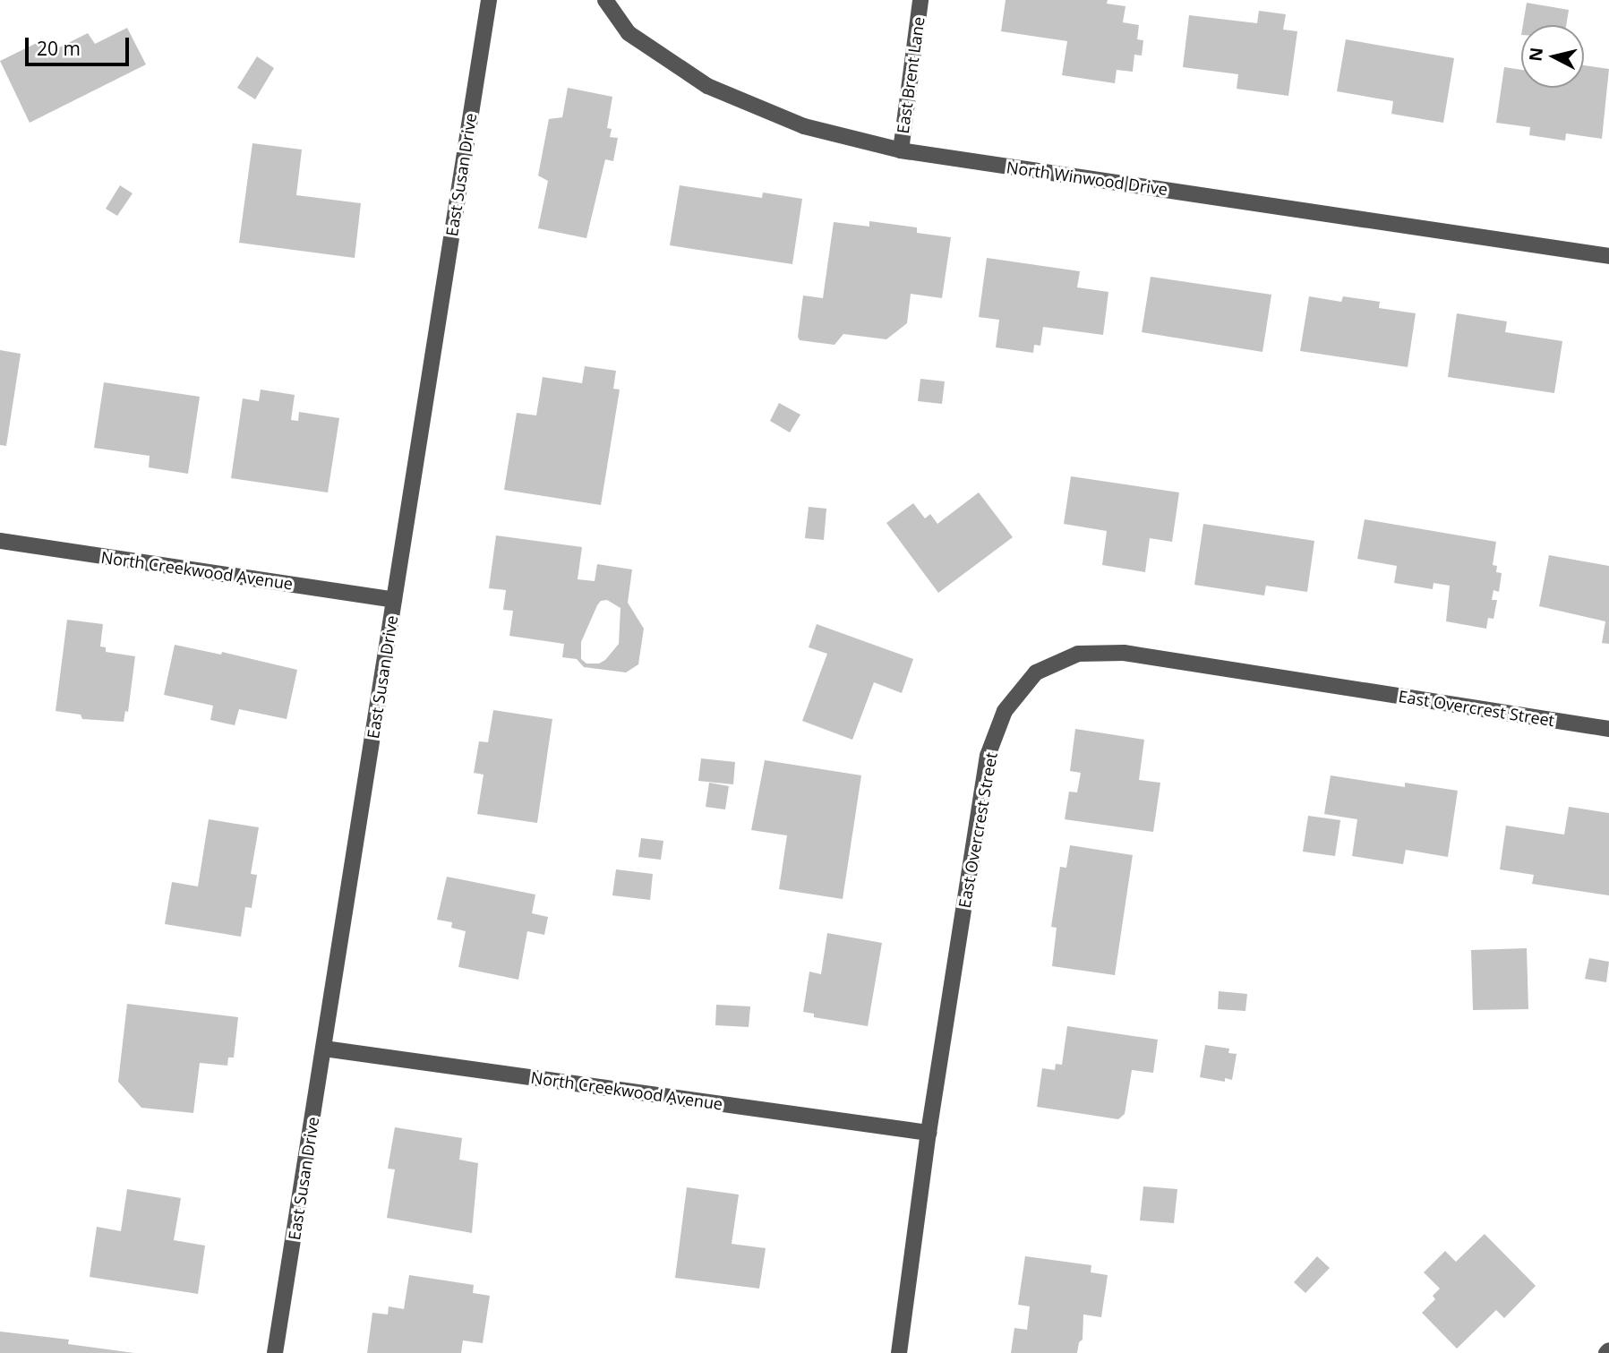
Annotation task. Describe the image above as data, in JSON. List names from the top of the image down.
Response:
{
  "streets": {
    "street": [
      "East Brent Lane",
      "East Susan Drive",
      "North Winwood Drive",
      "North Creekwood Avenue",
      "East Overcrest Street"
    ]
  },
  "crossings": [
    ["East Brent Lane", "North Winwood Drive"],
    ["East Susan Drive", "North Creekwood Avenue"],
    ["North Creekwood Avenue", "East Overcrest Street"]
  ],
  "scale_bar": "20 m",
  "north": "left"
}
